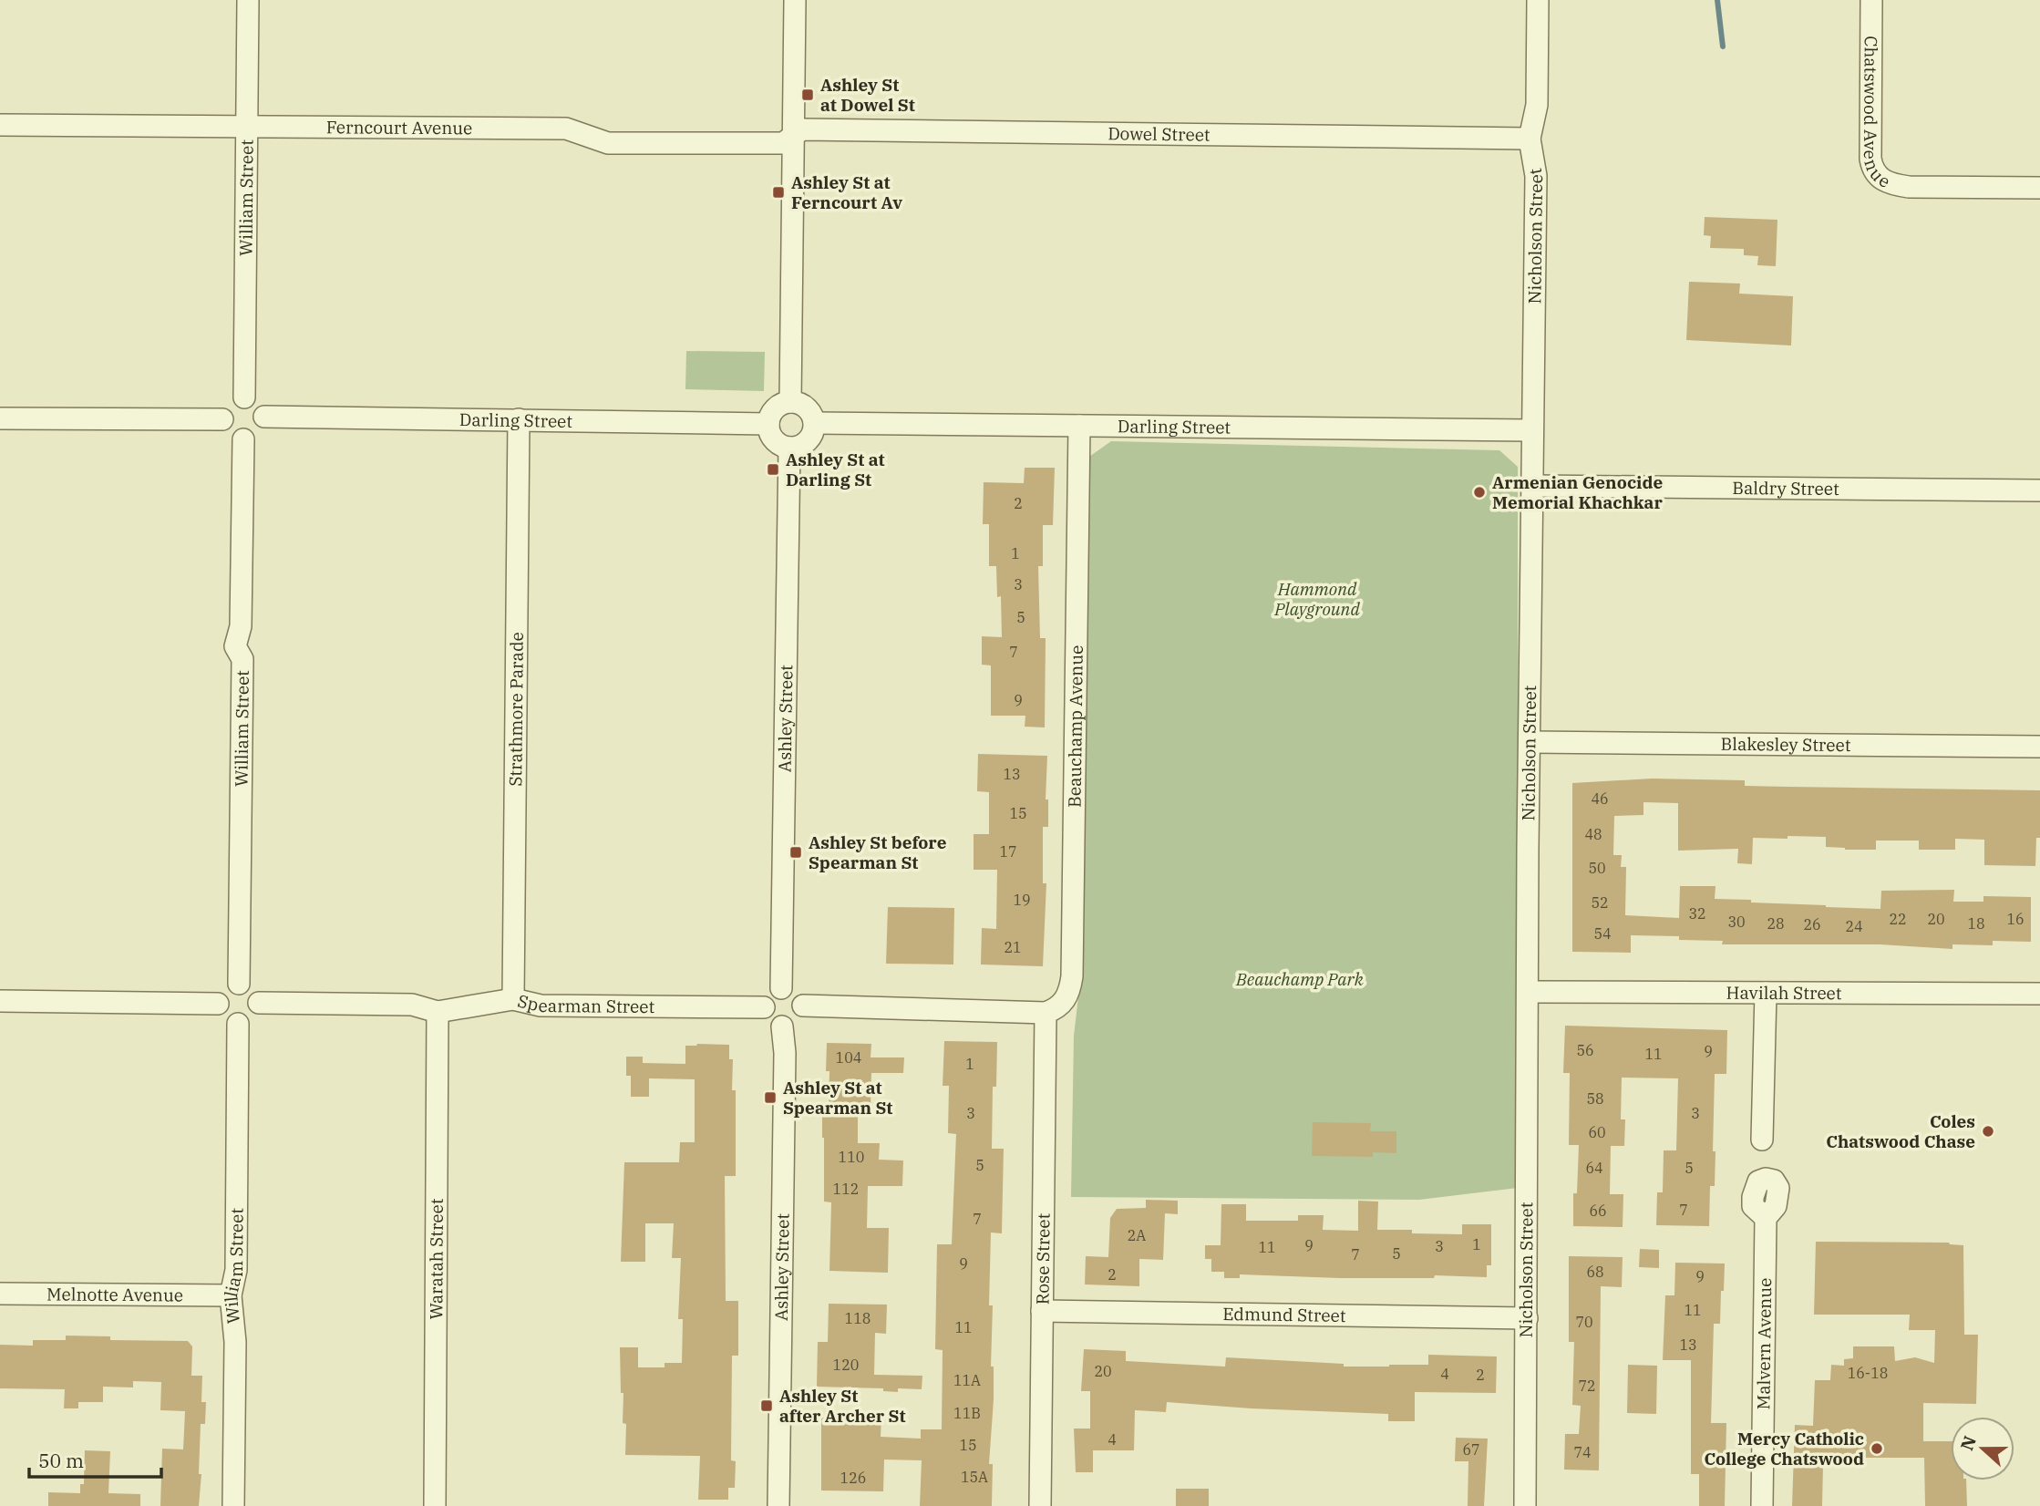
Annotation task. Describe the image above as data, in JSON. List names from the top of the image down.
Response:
{
  "streets": {
    "street": [
      "Chatswood Avenue",
      "Ferncourt Avenue",
      "Dowel Street",
      "William Street",
      "Nicholson Street",
      "Darling Street",
      "Baldry Street",
      "Strathmore Parade",
      "Ashley Street",
      "Beauchamp Avenue",
      "Blakesley Street",
      "Havilah Street",
      "Spearman Street",
      "Waratah Street",
      "Rose Street",
      "Melnotte Avenue",
      "Edmund Street",
      "Malvern Avenue"
    ]
  },
  "crossings": [
    ["Ferncourt Avenue", "Dowel Street"],
    ["Ferncourt Avenue", "William Street"],
    ["Dowel Street", "Nicholson Street"],
    ["William Street", "Darling Street"],
    ["William Street", "Spearman Street"],
    ["William Street", "Melnotte Avenue"],
    ["Nicholson Street", "Darling Street"],
    ["Nicholson Street", "Baldry Street"],
    ["Nicholson Street", "Blakesley Street"],
    ["Nicholson Street", "Havilah Street"],
    ["Nicholson Street", "Edmund Street"],
    ["Darling Street", "Strathmore Parade"],
    ["Darling Street", "Ashley Street"],
    ["Darling Street", "Beauchamp Avenue"],
    ["Strathmore Parade", "Spearman Street"],
    ["Ashley Street", "Spearman Street"],
    ["Beauchamp Avenue", "Rose Street"],
    ["Spearman Street", "Waratah Street"],
    ["Rose Street", "Edmund Street"]
  ],
  "parks": ["Hammond Playground", "Beauchamp Park"],
  "places": {
    "transit": [
      "Ashley St at Dowel St",
      "Ashley St at Ferncourt Av",
      "Ashley St at Darling St",
      "Ashley St before Spearman St",
      "Ashley St at Spearman St",
      "Ashley St after Archer St"
    ],
    "other": ["Armenian Genocide Memorial Khachkar", "Coles Chatswood Chase", "Mercy Catholic College Chatswood"]
  },
  "house_numbers": [
    "2",
    "1",
    "3",
    "5",
    "7",
    "9",
    "13",
    "46",
    "15",
    "48",
    "17",
    "50",
    "19",
    "52",
    "32",
    "22",
    "20",
    "16",
    "30",
    "28",
    "18",
    "26",
    "24",
    "54",
    "21",
    "56",
    "9",
    "11",
    "104",
    "1",
    "58",
    "3",
    "3",
    "60",
    "110",
    "5",
    "64",
    "5",
    "112",
    "7",
    "66",
    "7",
    "2A",
    "1",
    "9",
    "3",
    "11",
    "5",
    "7",
    "9",
    "68",
    "2",
    "9",
    "11",
    "118",
    "70",
    "11",
    "13",
    "120",
    "20",
    "16-18",
    "4",
    "2",
    "11A",
    "72",
    "11B",
    "4",
    "15",
    "67",
    "74",
    "15A",
    "126"
  ],
  "scale_bar": "50 m",
  "north": "left"
}
